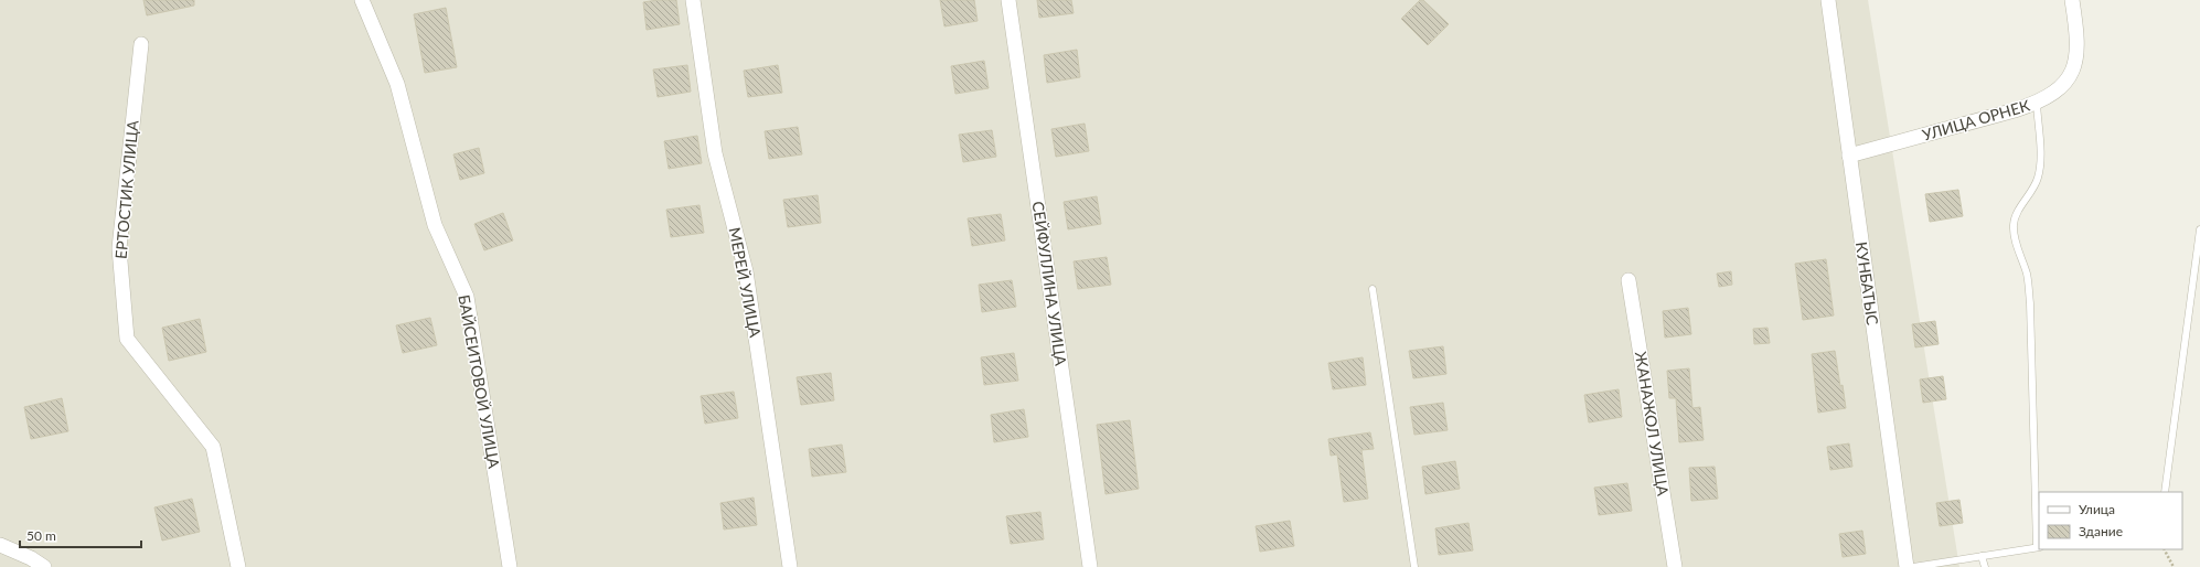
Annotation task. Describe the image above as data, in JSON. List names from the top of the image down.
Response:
{
  "streets": {
    "street": [
      "УЛИЦА ОРНЕК",
      "ЕРТОСТИК УЛИЦА",
      "МЕРЕЙ УЛИЦА",
      "СЕЙФУЛЛИНА УЛИЦА",
      "КУНБАТЫС",
      "БАЙСЕИТОВОЙ УЛИЦА",
      "ЖАНАЖОЛ УЛИЦА"
    ]
  },
  "crossings": [
    ["УЛИЦА ОРНЕК", "КУНБАТЫС"]
  ],
  "legend": ["Улица", "Здание"],
  "scale_bar": "50 m"
}
